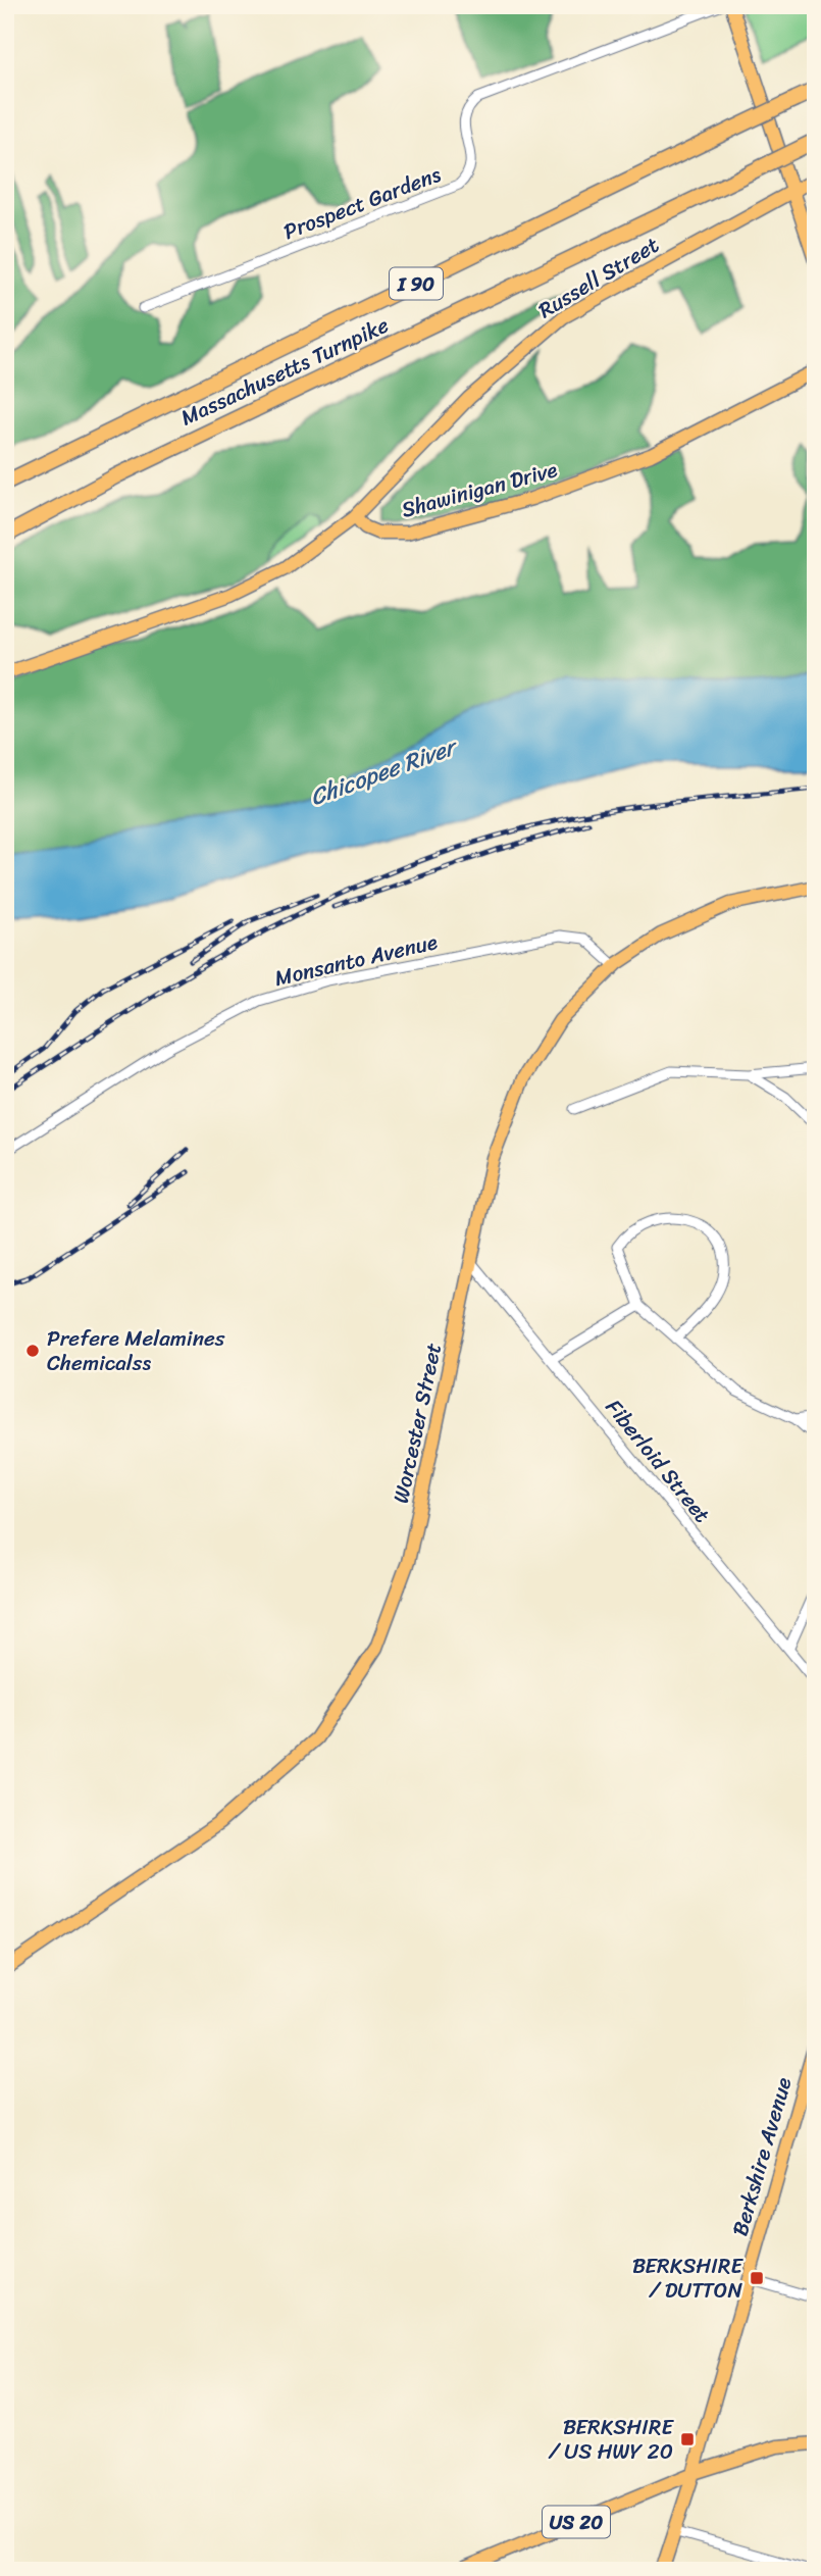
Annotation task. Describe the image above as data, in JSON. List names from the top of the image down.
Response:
{
  "streets": {
    "highway": ["I 90", "Massachusetts Turnpike"],
    "main road": [
      "Russell Street",
      "Shawinigan Drive",
      "Worcester Street",
      "Berkshire Avenue",
      "US 20"
    ],
    "street": ["Prospect Gardens", "Monsanto Avenue", "Fiberloid Street"]
  },
  "crossings": [
    ["Russell Street", "Shawinigan Drive"],
    ["Monsanto Avenue", "Worcester Street"],
    ["Worcester Street", "Fiberloid Street"],
    ["Berkshire Avenue", "US 20"]
  ],
  "water": ["Chicopee River"],
  "places": {
    "other": ["Prefere Melamines Chemicalss"],
    "transit": ["BERKSHIRE / DUTTON", "BERKSHIRE / US HWY 20"]
  }
}
